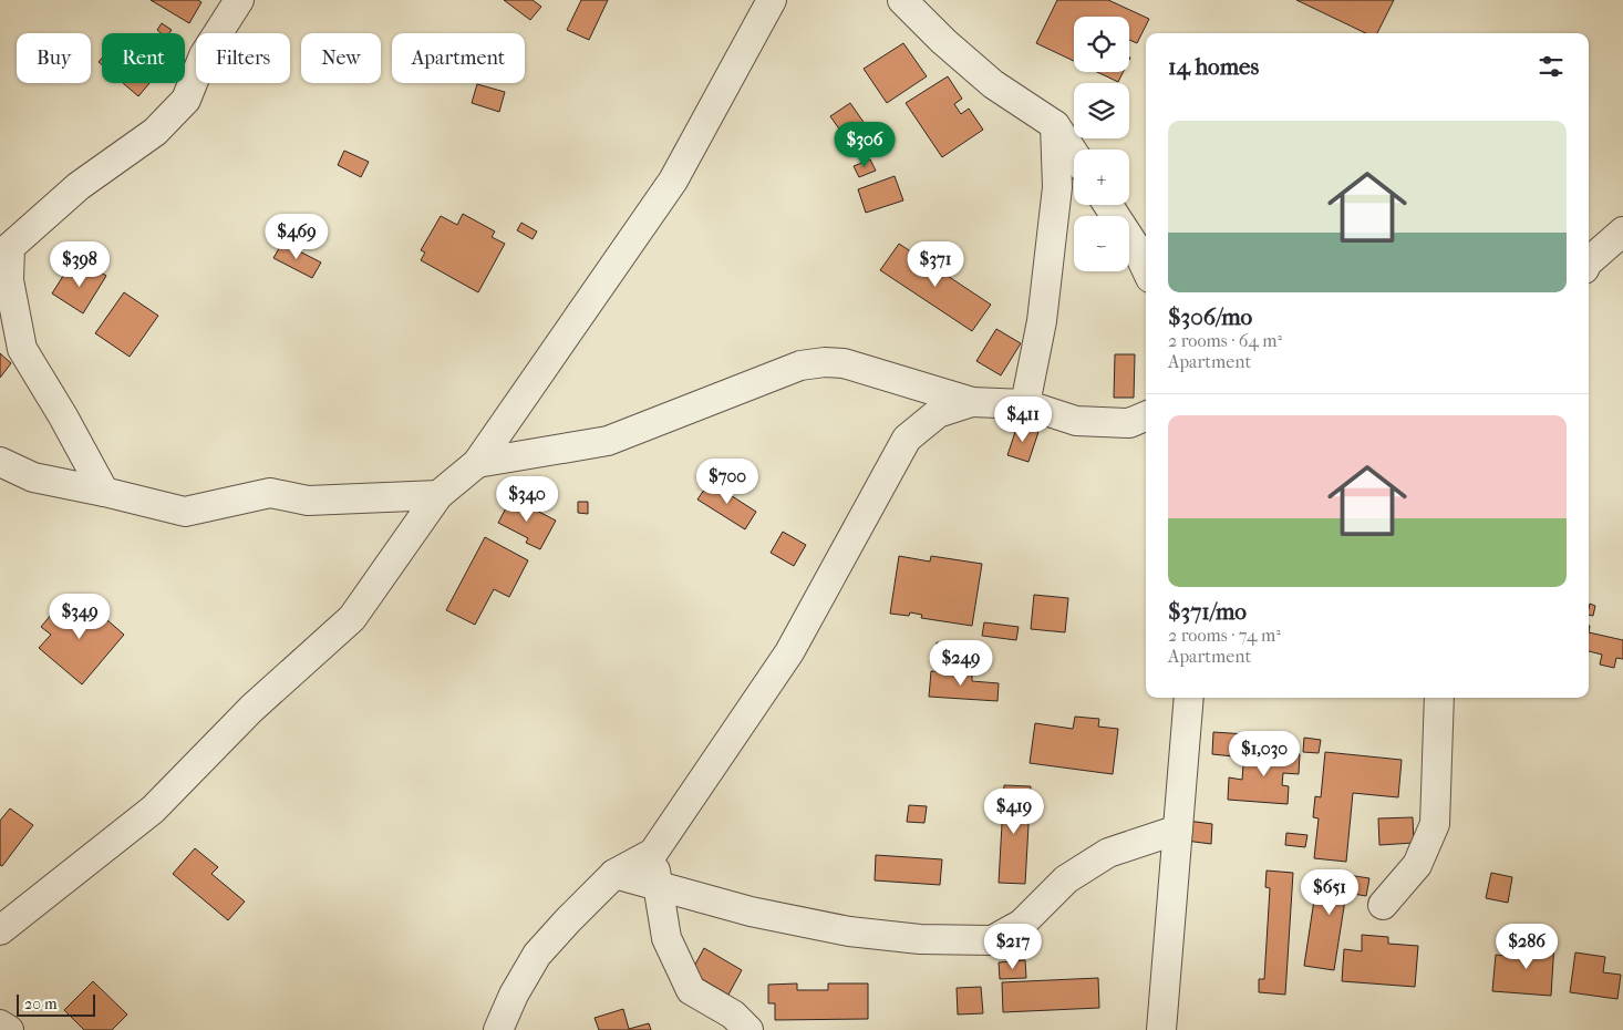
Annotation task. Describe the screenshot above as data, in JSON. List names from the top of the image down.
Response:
{
  "scale_bar": "20 m",
  "page": {
    "map_buttons": ["+", "−"],
    "chip": [
      "Buy",
      "Rent",
      "Filters",
      "New",
      "Apartment"
    ],
    "heading": "14 homes",
    "list": [
      {
        "name": "$306/mo",
        "note": "2 rooms · 64 m² · Apartment"
      },
      {
        "name": "$371/mo",
        "note": "2 rooms · 74 m² · Apartment"
      }
    ],
    "price": [
      "$306",
      "$469",
      "$398",
      "$371",
      "$411",
      "$700",
      "$340",
      "$349",
      "$249",
      "$1,030",
      "$419",
      "$651",
      "$217",
      "$286"
    ],
    "scale": "20 m"
  }
}
